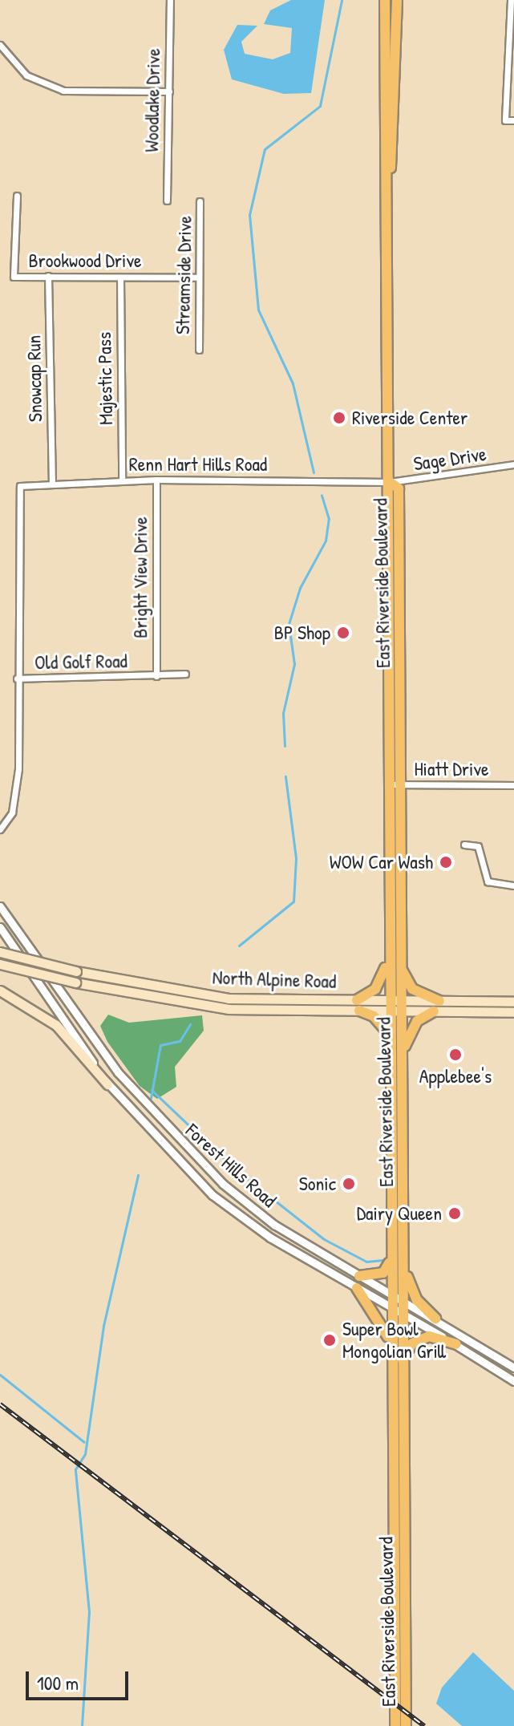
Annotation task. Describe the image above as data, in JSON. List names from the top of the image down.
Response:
{
  "streets": {
    "main road": ["East Riverside Boulevard", "North Alpine Road"],
    "street": [
      "Woodlake Drive",
      "Brookwood Drive",
      "Streamside Drive",
      "Snowcap Run",
      "Majestic Pass",
      "Sage Drive",
      "Renn Hart Hills Road",
      "Bright View Drive",
      "Old Golf Road",
      "Hiatt Drive",
      "Forest Hills Road"
    ]
  },
  "crossings": [
    ["Brookwood Drive", "Streamside Drive"],
    ["Brookwood Drive", "Snowcap Run"],
    ["Brookwood Drive", "Majestic Pass"],
    ["Snowcap Run", "Renn Hart Hills Road"],
    ["Majestic Pass", "Renn Hart Hills Road"],
    ["Sage Drive", "Renn Hart Hills Road"],
    ["Sage Drive", "East Riverside Boulevard"],
    ["Renn Hart Hills Road", "Bright View Drive"],
    ["Renn Hart Hills Road", "East Riverside Boulevard"],
    ["Renn Hart Hills Road", "Old Golf Road"],
    ["Bright View Drive", "Old Golf Road"],
    ["East Riverside Boulevard", "Hiatt Drive"],
    ["East Riverside Boulevard", "North Alpine Road"],
    ["East Riverside Boulevard", "Forest Hills Road"]
  ],
  "places": [
    "Riverside Center",
    "BP Shop",
    "WOW Car Wash",
    "Applebee's",
    "Sonic",
    "Dairy Queen",
    "Super Bowl Mongolian Grill"
  ],
  "scale_bar": "100 m"
}
